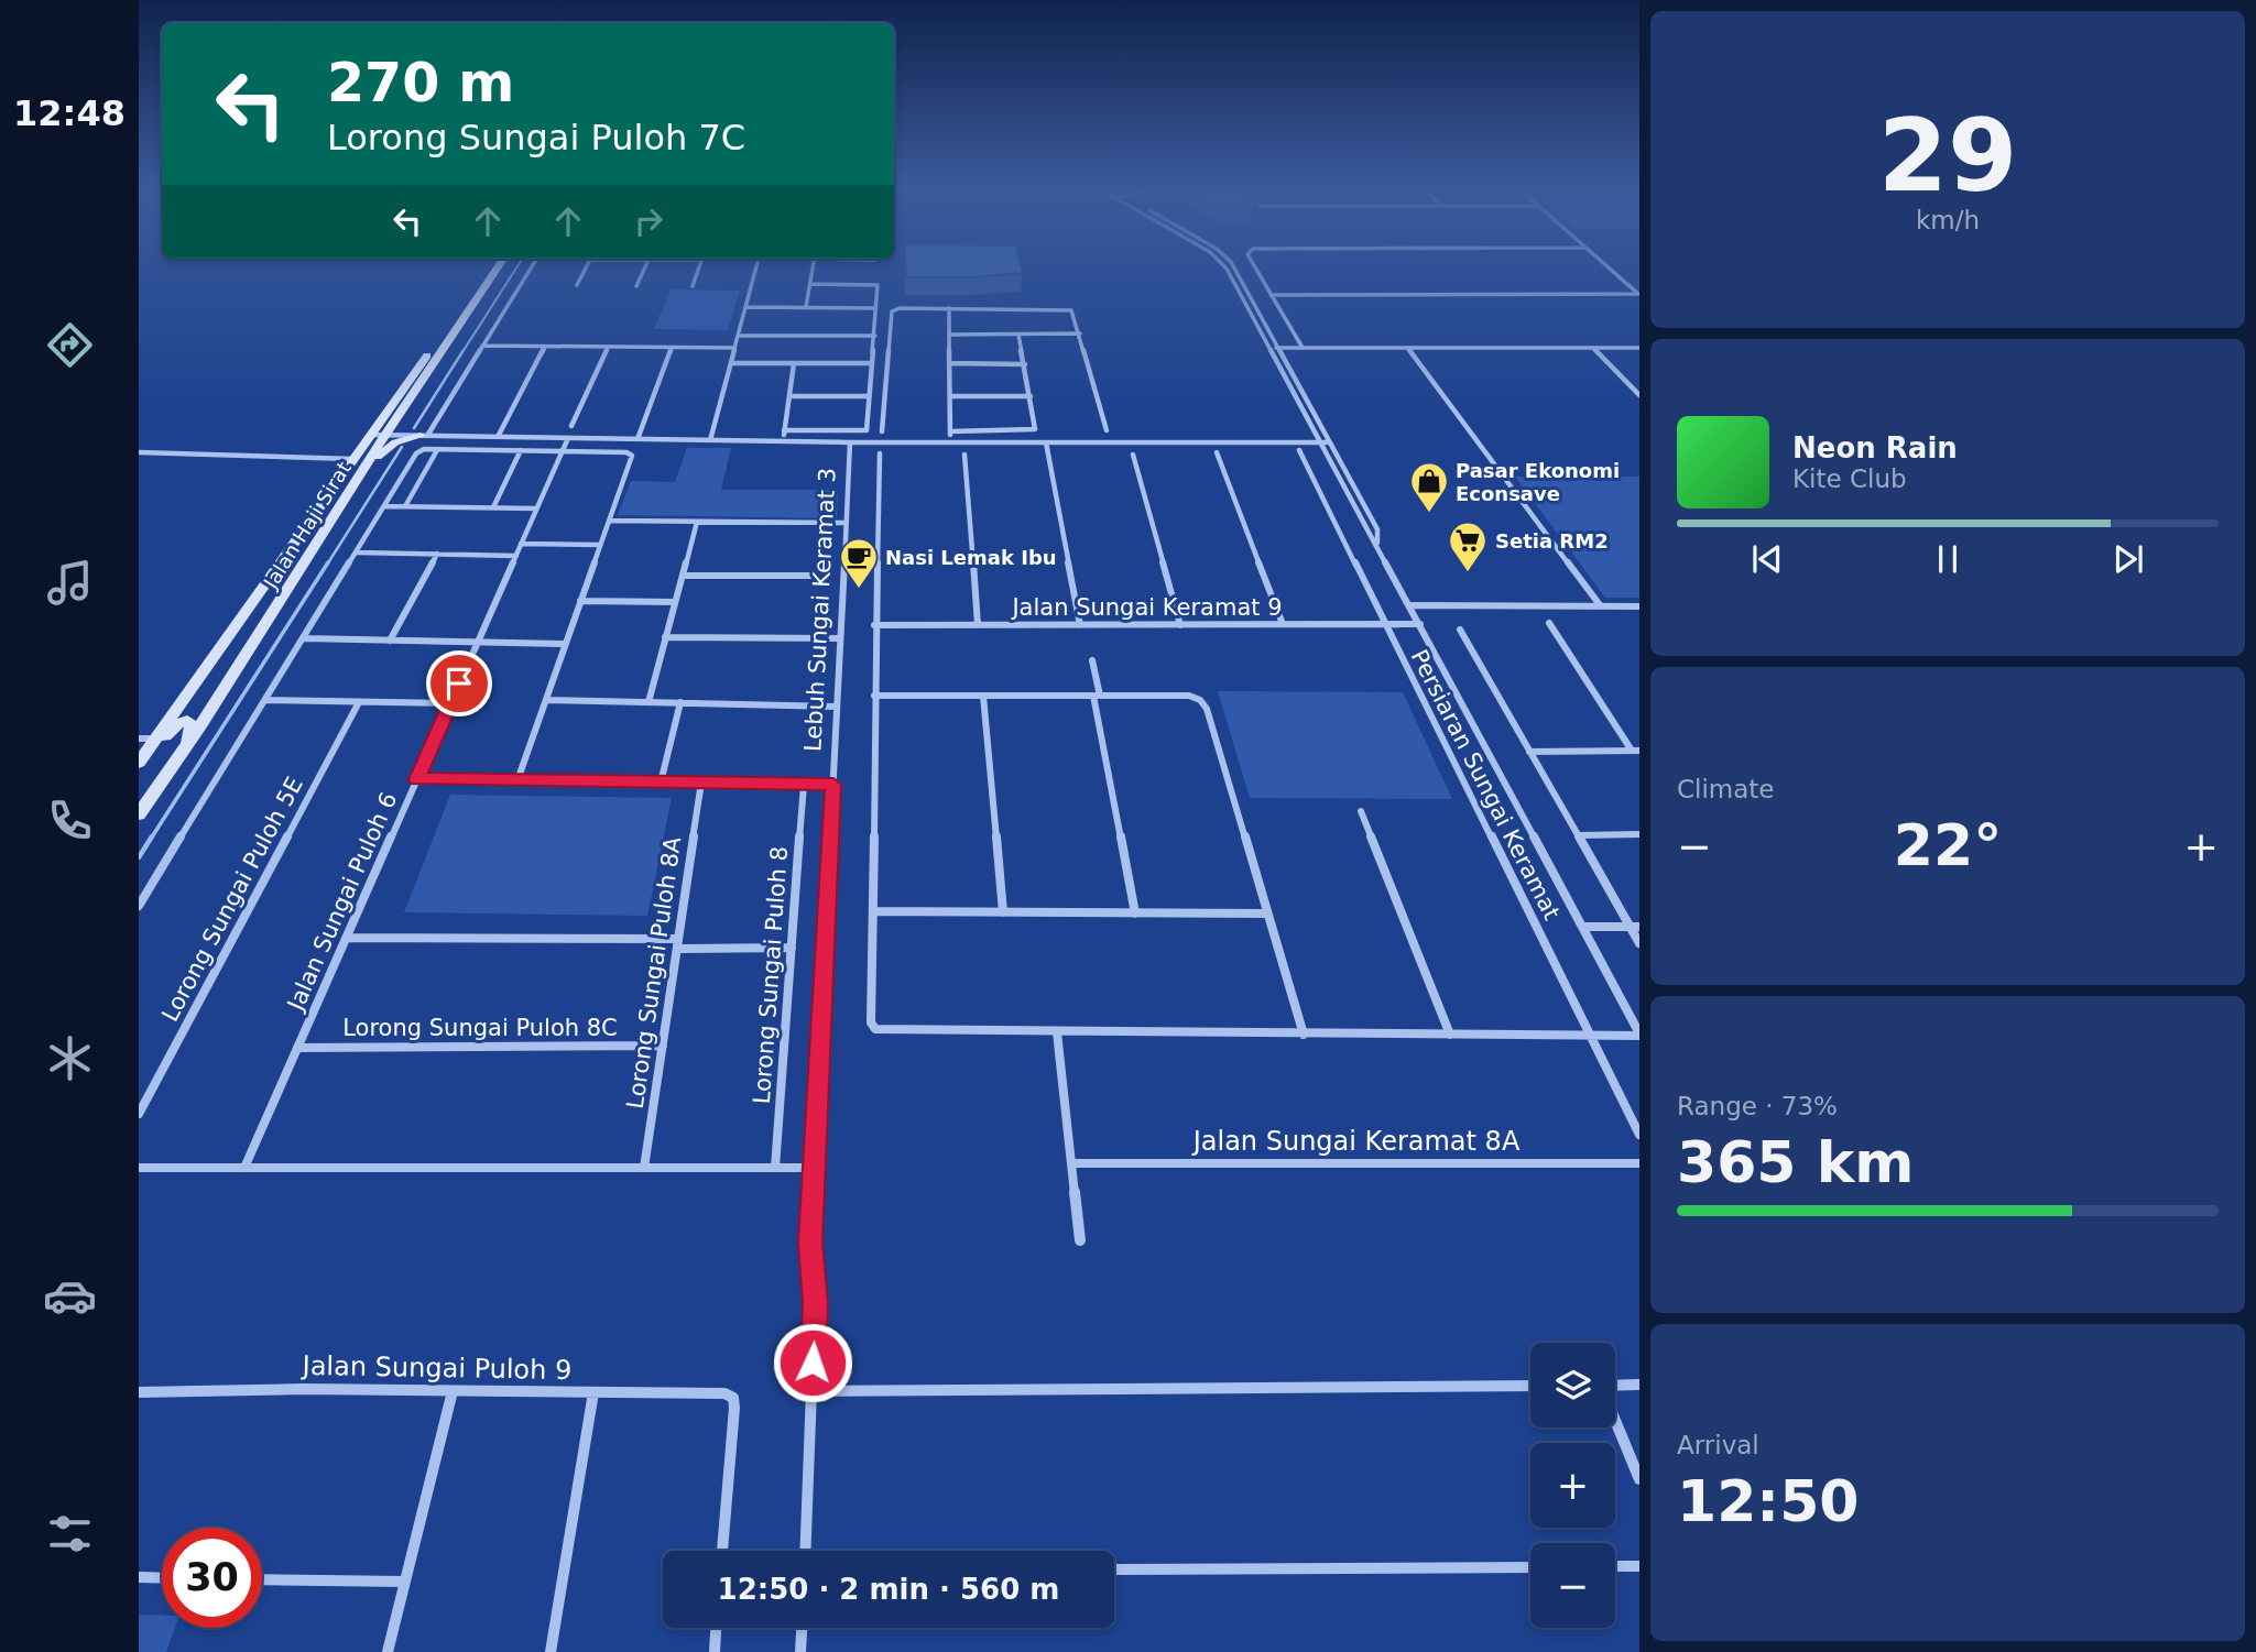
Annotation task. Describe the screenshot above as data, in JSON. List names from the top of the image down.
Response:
{
  "streets": {
    "main road": ["Jalan Haji Sirat"],
    "street": [
      "Jalan Sungai Keramat 9",
      "Lebuh Sungai Keramat 3",
      "Persiaran Sungai Keramat",
      "Lorong Sungai Puloh 5E",
      "Jalan Sungai Puloh 6",
      "Lorong Sungai Puloh 8A",
      "Lorong Sungai Puloh 8",
      "Lorong Sungai Puloh 8C",
      "Jalan Sungai Keramat 8A",
      "Jalan Sungai Puloh 9"
    ]
  },
  "crossings": [
    ["Jalan Sungai Keramat 9", "Persiaran Sungai Keramat"],
    ["Jalan Sungai Puloh 6", "Lorong Sungai Puloh 8C"],
    ["Lorong Sungai Puloh 8A", "Lorong Sungai Puloh 8C"]
  ],
  "places": {
    "shop": ["Pasar Ekonomi Econsave"],
    "supermarket": ["Setia RM2"],
    "cafe": ["Nasi Lemak Ibu"]
  },
  "page": {
    "tabs": "12:48",
    "tile": [
      ["29", "km/h"],
      "Climate",
      ["Range · 73%", "365 km"],
      ["Arrival", "12:50"]
    ],
    "turn": ["270 m", "Lorong Sungai Puloh 7C"],
    "song": ["Neon Rain", "Kite Club"],
    "heat": ["−", "22°", "+"],
    "map_buttons": ["+", "−"],
    "limit": "30",
    "trip": "12:50 · 2 min · 560 m"
  }
}
